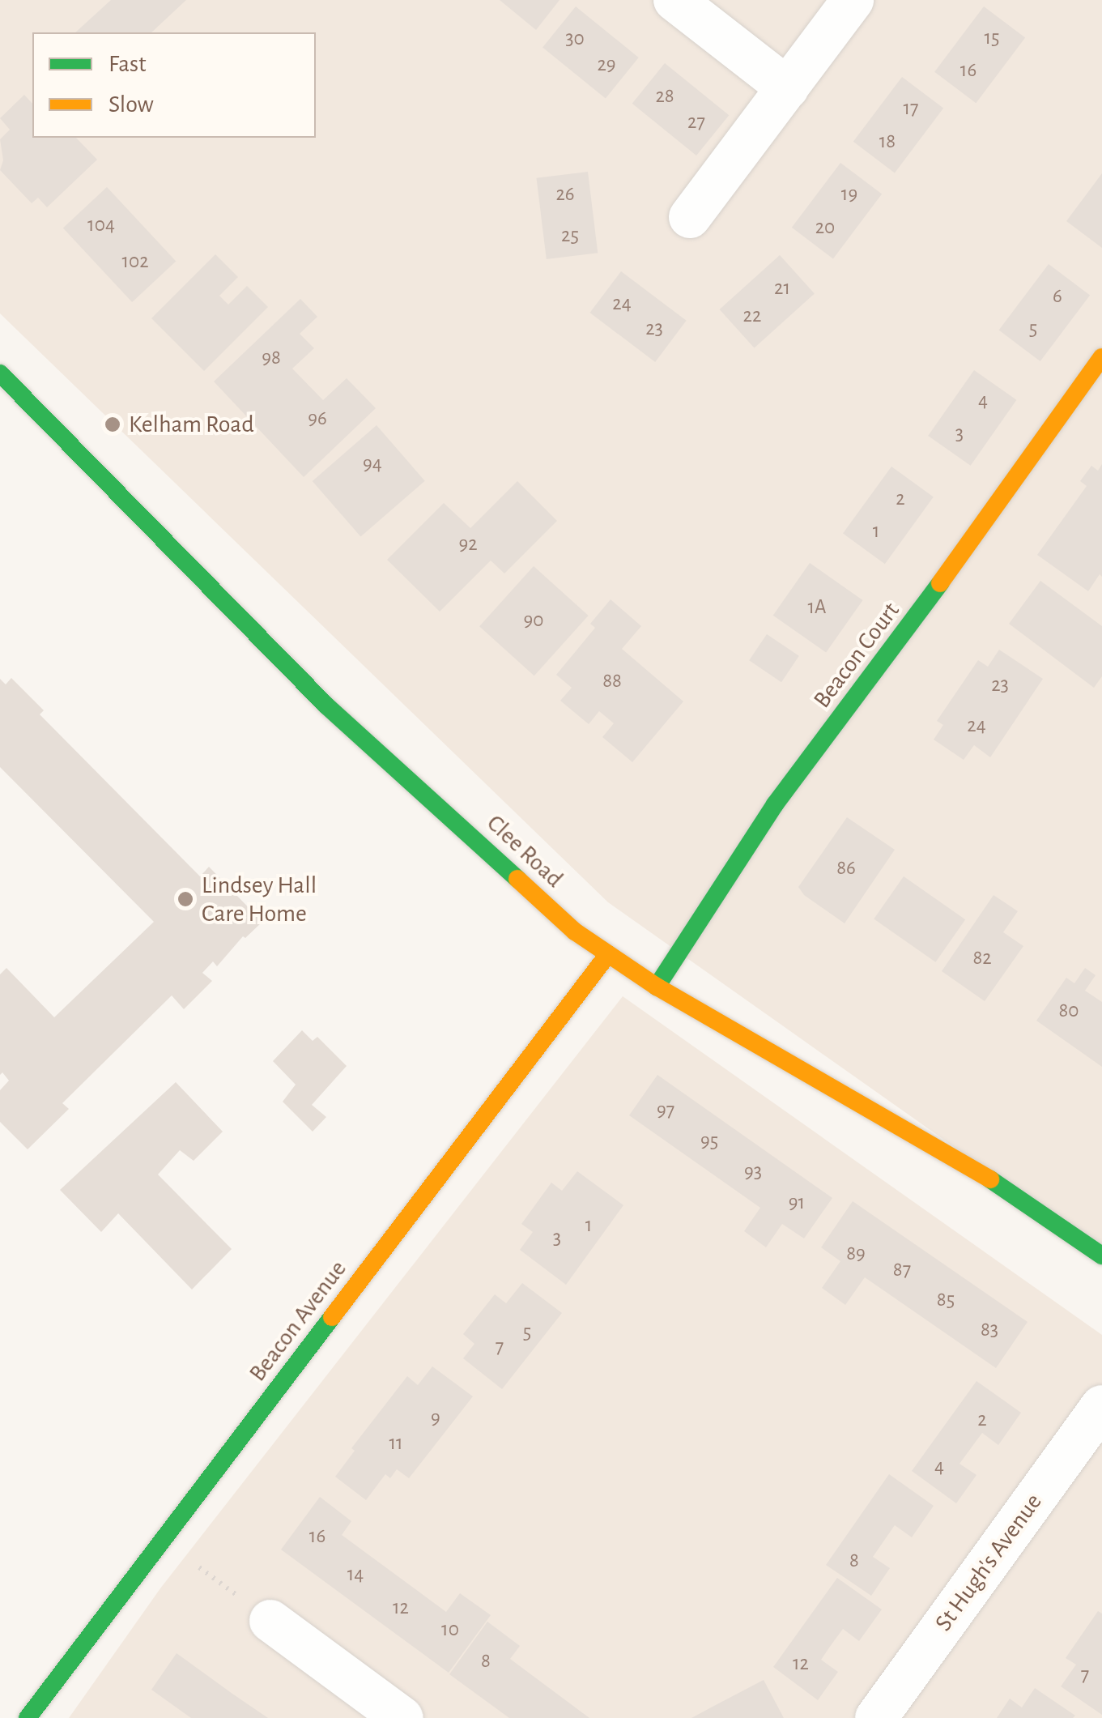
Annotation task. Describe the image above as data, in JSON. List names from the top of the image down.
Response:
{
  "streets": {
    "street": [
      "Beacon Court",
      "Clee Road",
      "Beacon Avenue",
      "St Hugh's Avenue"
    ]
  },
  "crossings": [
    ["Beacon Court", "Clee Road"],
    ["Clee Road", "Beacon Avenue"]
  ],
  "places": ["Kelham Road", "Lindsey Hall Care Home"],
  "house_numbers": [
    "15",
    "30",
    "29",
    "16",
    "28",
    "17",
    "27",
    "18",
    "26",
    "19",
    "104",
    "20",
    "25",
    "102",
    "21",
    "6",
    "24",
    "22",
    "23",
    "5",
    "98",
    "4",
    "96",
    "3",
    "94",
    "2",
    "1",
    "92",
    "1A",
    "90",
    "88",
    "23",
    "24",
    "86",
    "82",
    "80",
    "97",
    "95",
    "93",
    "91",
    "1",
    "3",
    "89",
    "87",
    "85",
    "83",
    "5",
    "7",
    "9",
    "2",
    "11",
    "4",
    "16",
    "8",
    "14",
    "12",
    "10",
    "8",
    "12",
    "7"
  ],
  "legend": ["Fast", "Slow"]
}
